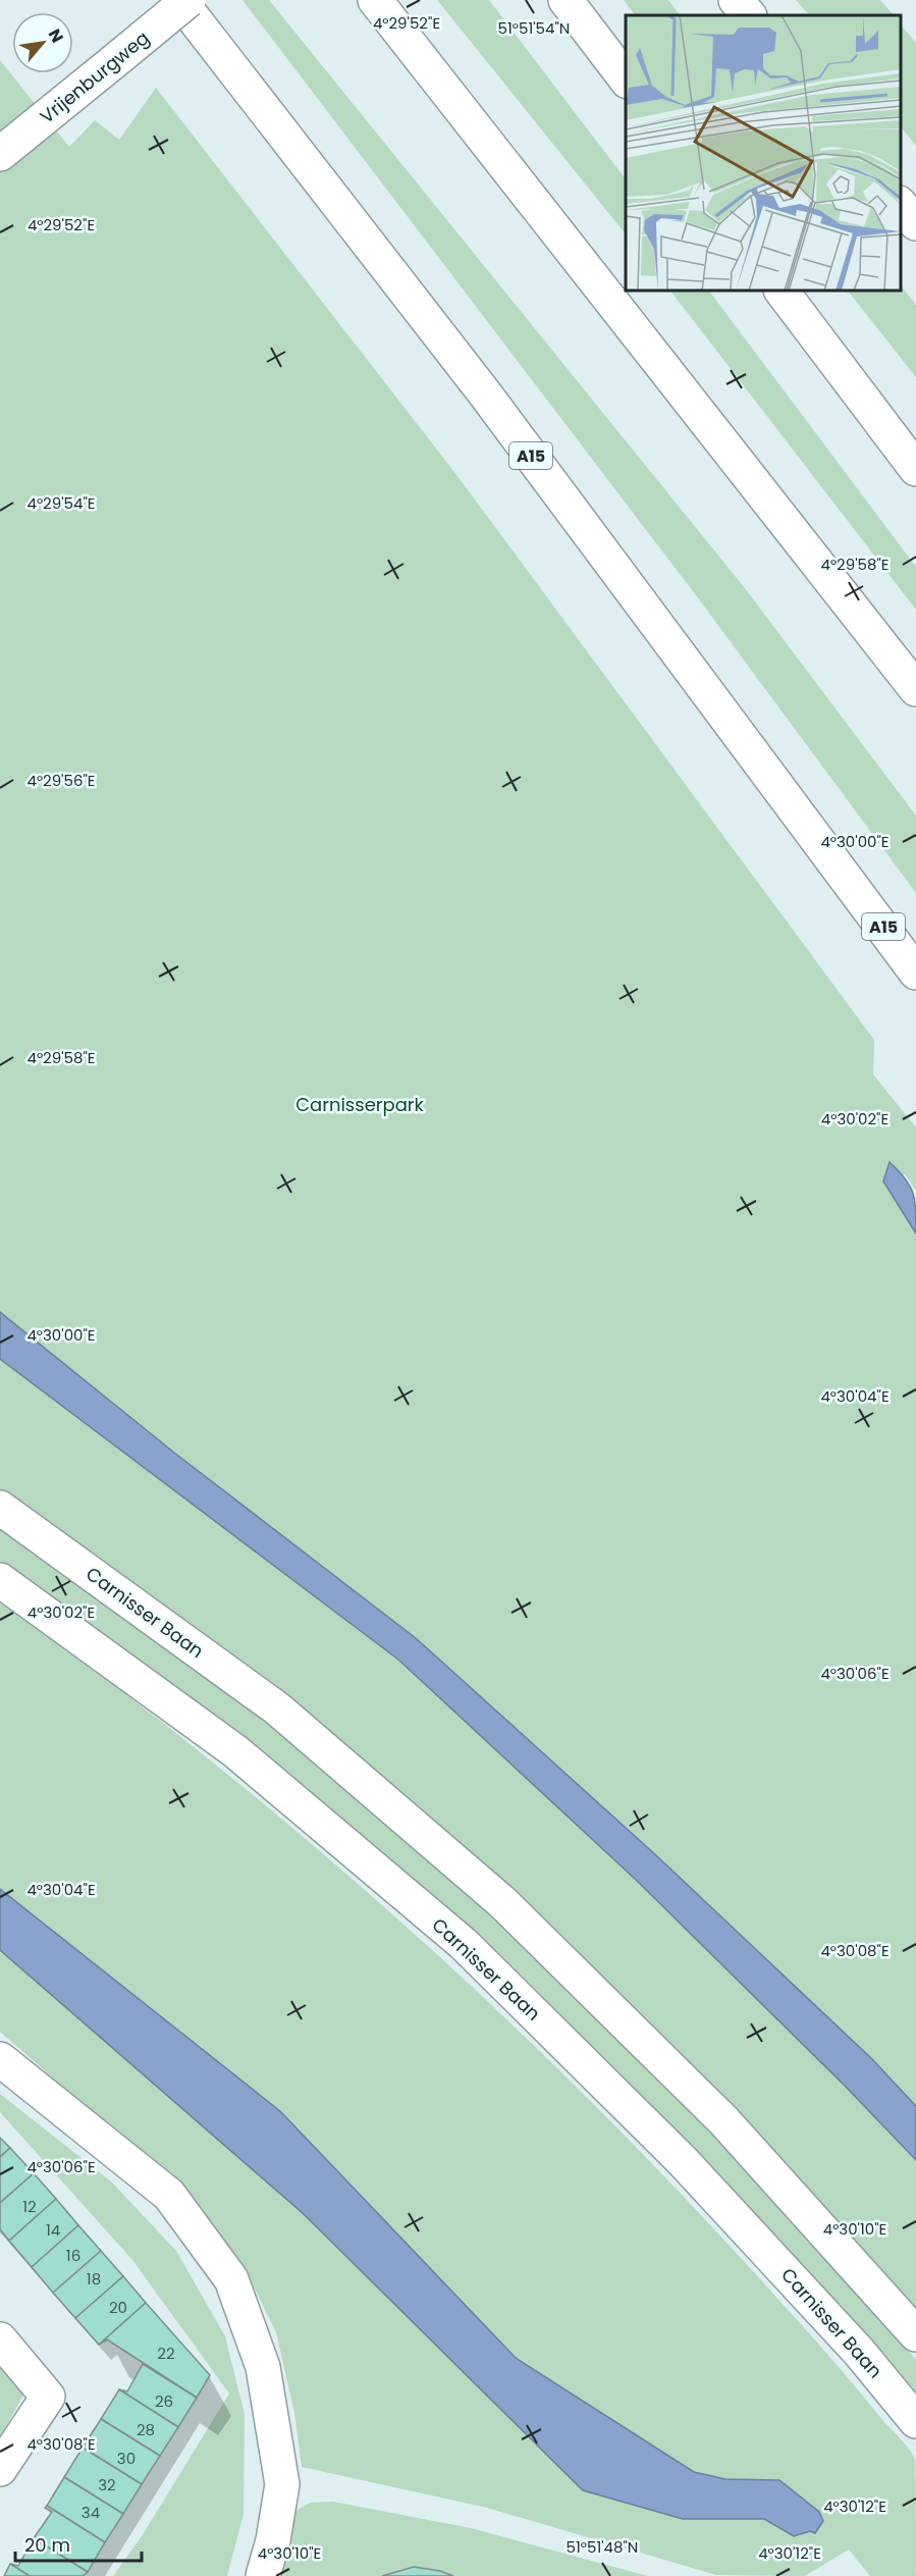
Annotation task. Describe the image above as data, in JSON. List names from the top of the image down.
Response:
{
  "streets": {
    "main road": ["Vrijenburgweg", "A15", "Carnisser Baan"]
  },
  "parks": ["Carnisserpark"],
  "house_numbers": [
    "12",
    "14",
    "16",
    "18",
    "20",
    "22",
    "26",
    "28",
    "30",
    "32",
    "34"
  ],
  "scale_bar": "20 m",
  "north": "top right",
  "coordinates": [
    "4°29'52\"E",
    "51°51'54\"N",
    "4°29'54\"E",
    "4°29'58\"E",
    "4°29'56\"E",
    "4°30'00\"E",
    "4°30'02\"E",
    "4°30'04\"E",
    "4°30'06\"E",
    "4°30'08\"E",
    "4°30'10\"E",
    "4°30'12\"E",
    "51°51'48\"N"
  ]
}
